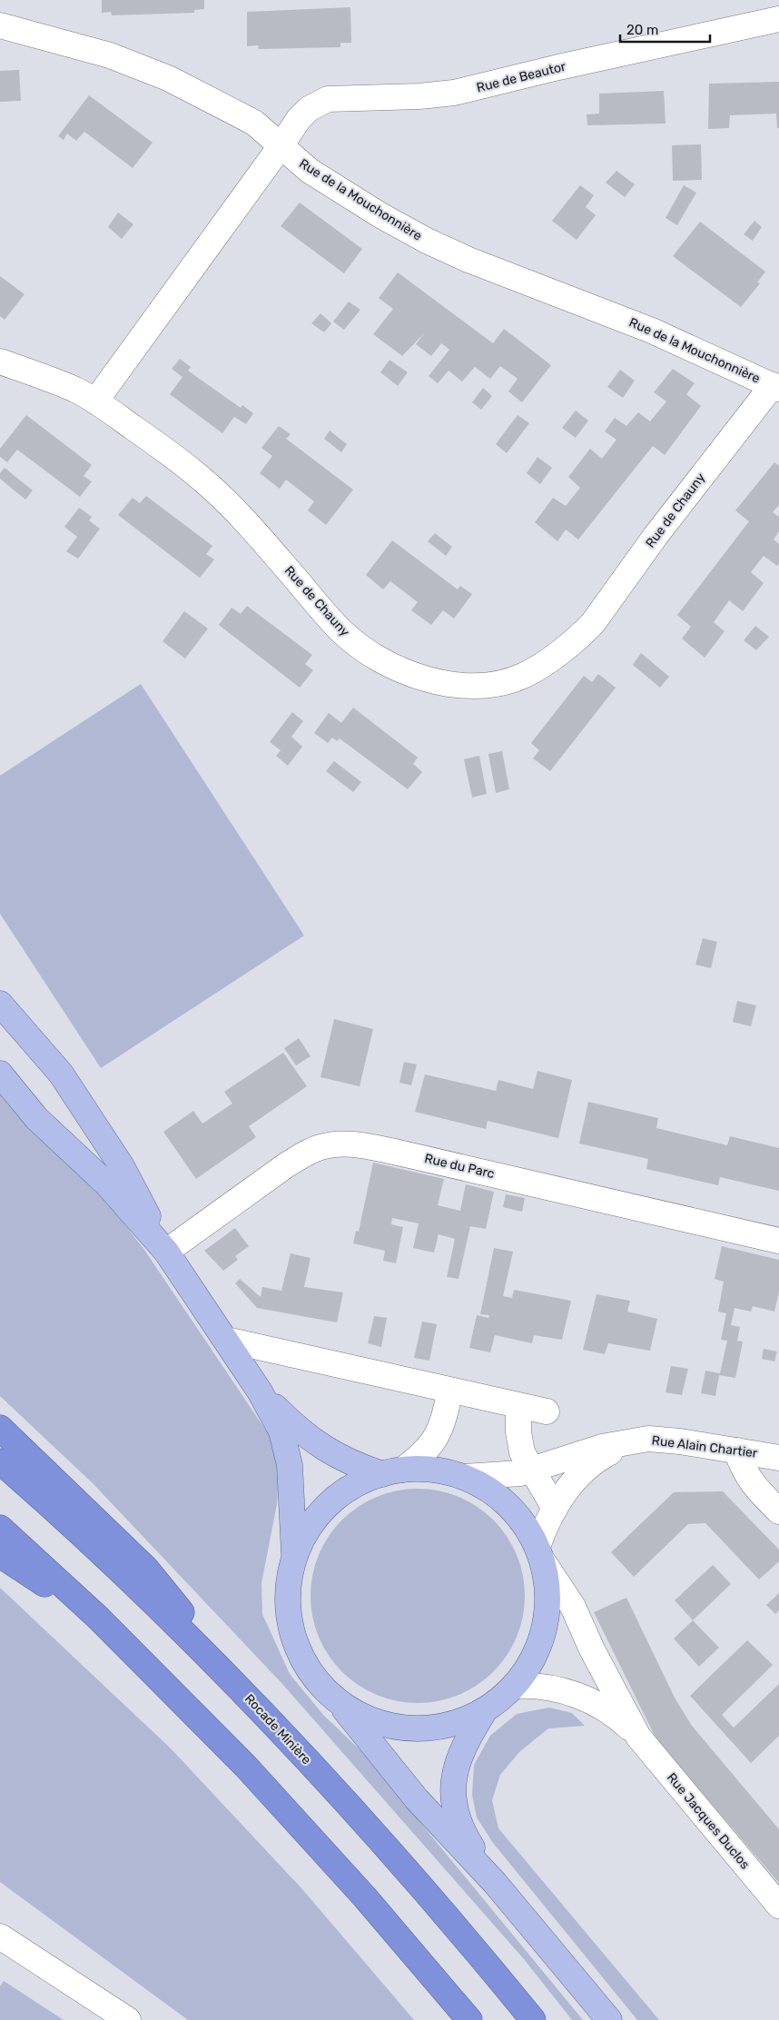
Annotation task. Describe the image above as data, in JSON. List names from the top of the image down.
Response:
{
  "streets": {
    "highway": ["Rocade Minière"],
    "street": [
      "Rue de Beautor",
      "Rue de la Mouchonnière",
      "Rue de Chauny",
      "Rue du Parc",
      "Rue Alain Chartier",
      "Rue Jacques Duclos"
    ]
  },
  "crossings": [
    ["Rue de Beautor", "Rue de la Mouchonnière"],
    ["Rue de Beautor", "Rue de Chauny"],
    ["Rue de la Mouchonnière", "Rue de Chauny"],
    ["Rue Alain Chartier", "Rue Jacques Duclos"]
  ],
  "scale_bar": "20 m"
}
